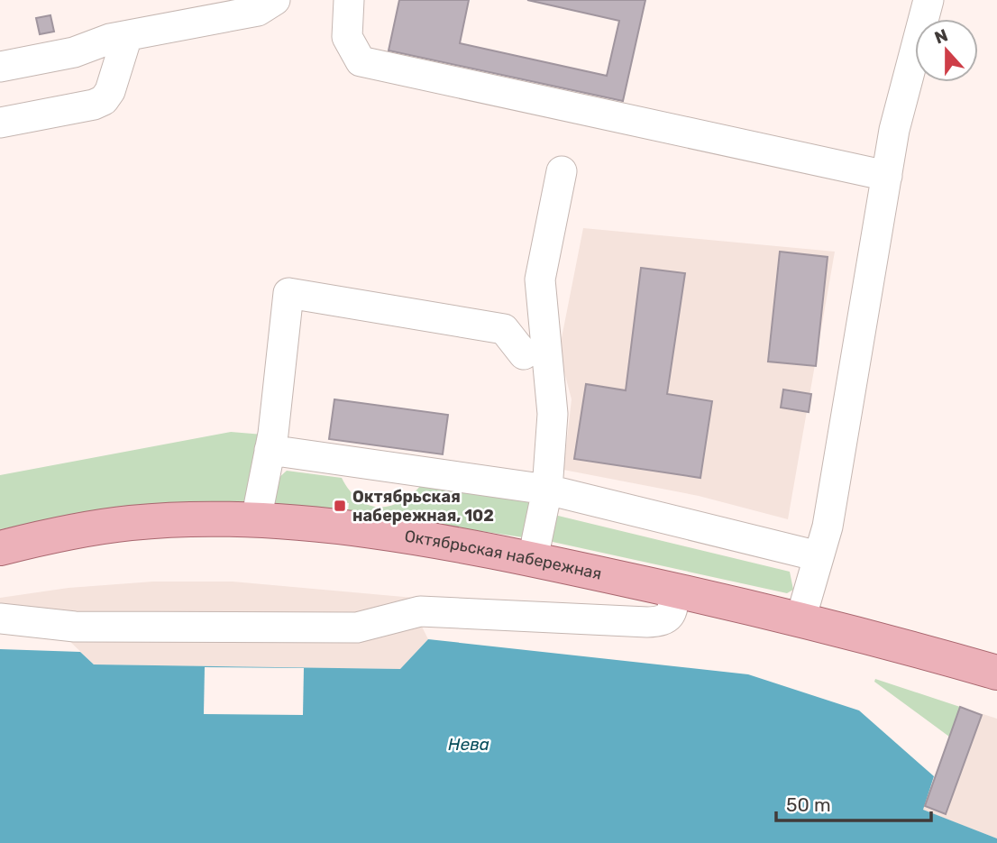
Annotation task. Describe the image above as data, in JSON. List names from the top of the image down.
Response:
{
  "streets": {
    "main road": ["Октябрьская набережная"]
  },
  "water": ["Нева"],
  "places": {
    "transit": ["Октябрьская набережная, 102"]
  },
  "scale_bar": "50 m",
  "north": "top"
}
